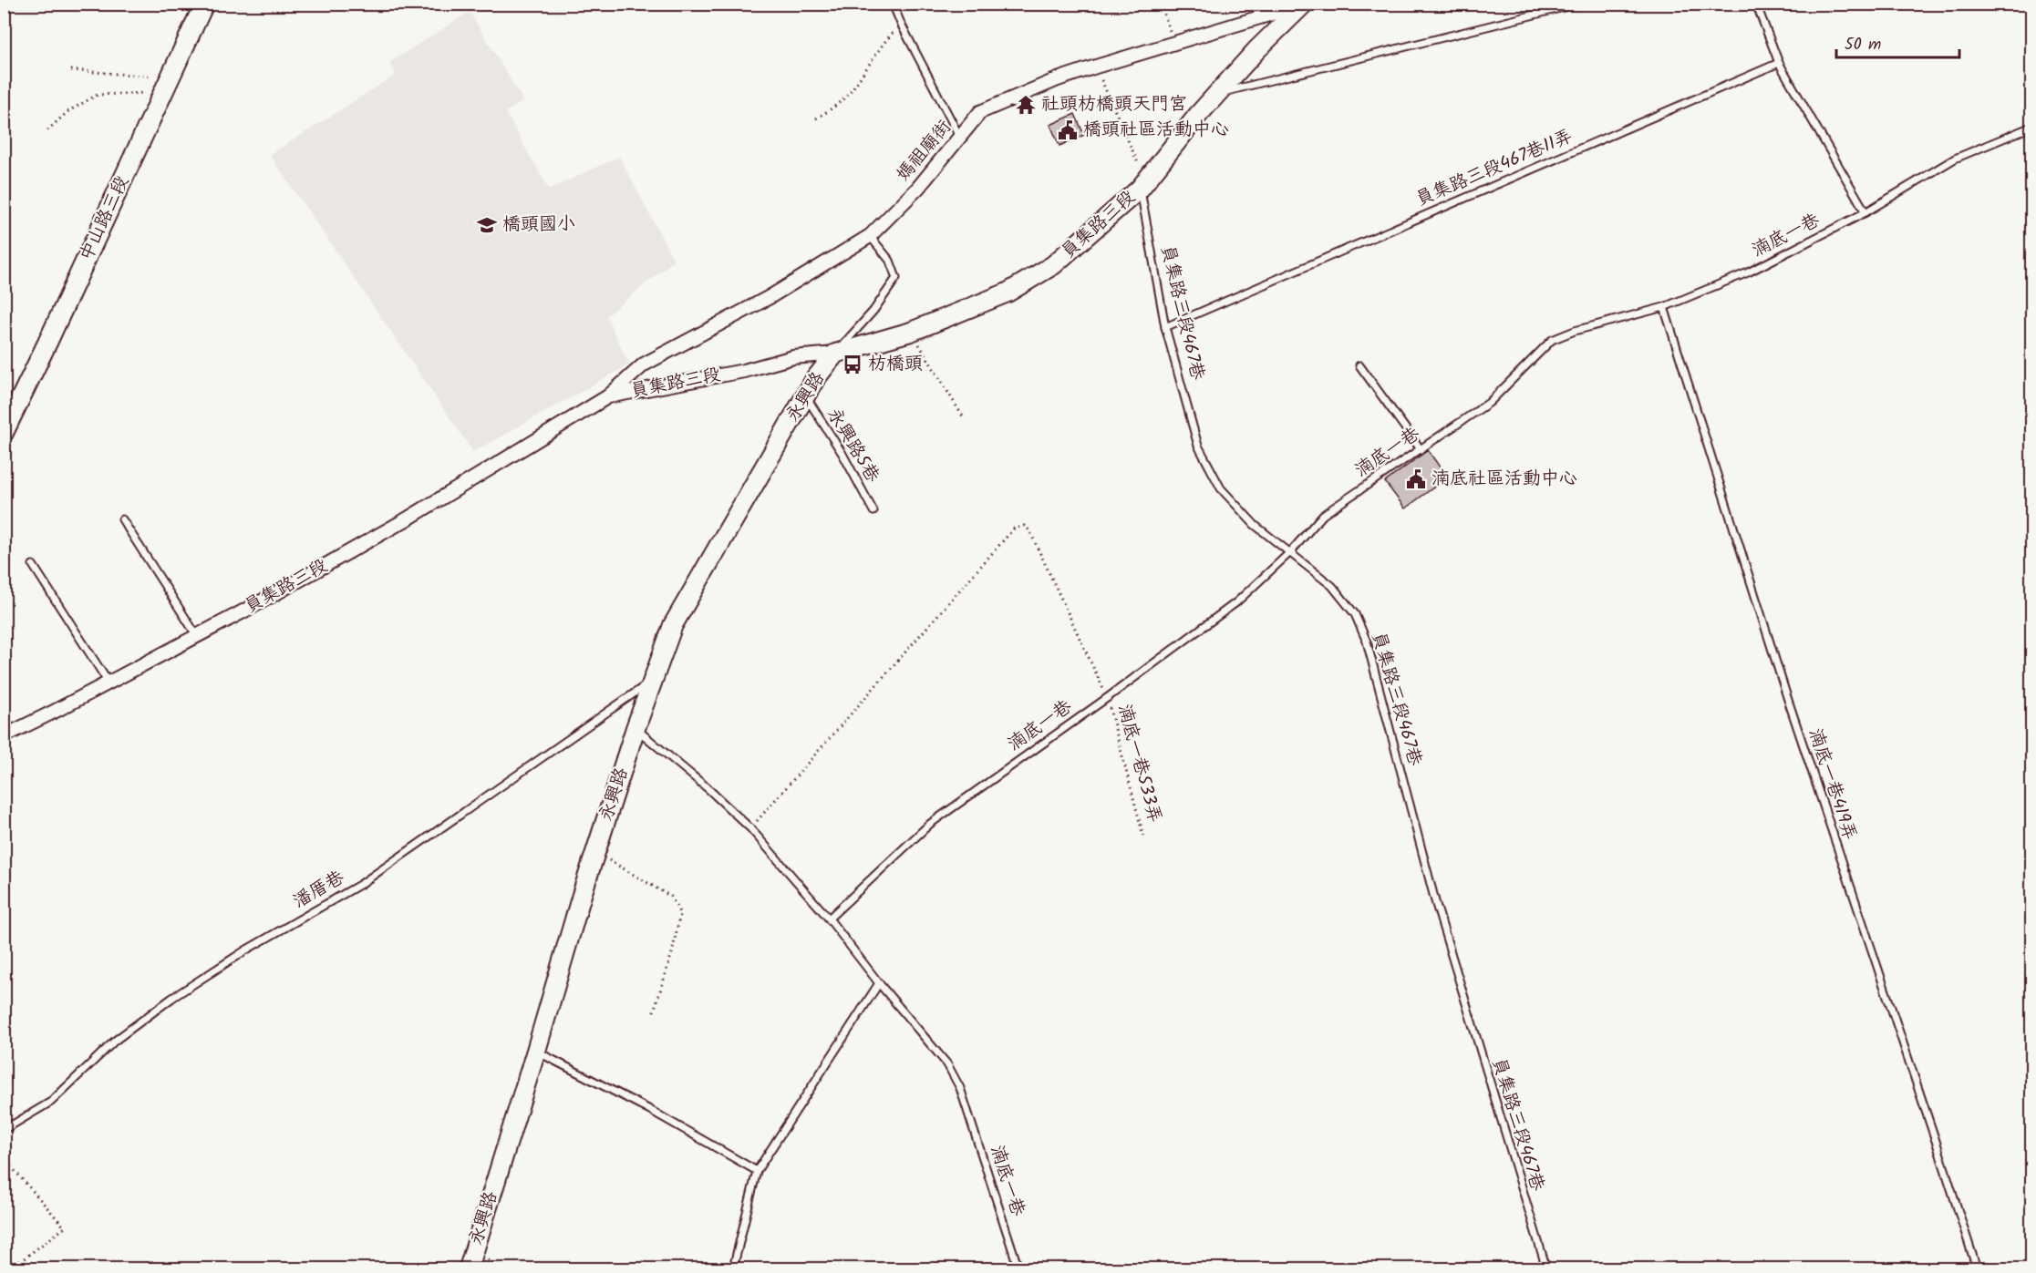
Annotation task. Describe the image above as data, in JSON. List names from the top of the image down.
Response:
{
  "streets": {
    "street": [
      "媽祖廟街",
      "中山路三段",
      "員集路三段",
      "永興路"
    ],
    "lane": [
      "員集路三段467巷11弄",
      "湳底一巷",
      "員集路三段467巷",
      "永興路5巷",
      "湳底一巷419弄",
      "潘厝巷"
    ],
    "path": ["湳底一巷533弄"]
  },
  "crossings": [
    ["媽祖廟街", "員集路三段"],
    ["員集路三段467巷11弄", "員集路三段467巷"],
    ["員集路三段", "員集路三段467巷"],
    ["員集路三段", "永興路"],
    ["湳底一巷", "員集路三段467巷"],
    ["湳底一巷", "永興路"],
    ["湳底一巷", "湳底一巷533弄"],
    ["湳底一巷", "湳底一巷419弄"],
    ["永興路", "永興路5巷"],
    ["永興路", "潘厝巷"]
  ],
  "places": {
    "temple": ["社頭枋橋頭天門宮"],
    "public building": ["橋頭社區活動中心", "湳底社區活動中心"],
    "school or university": ["橋頭國小"],
    "bus stop": ["枋橋頭"]
  },
  "scale_bar": "50 m"
}
